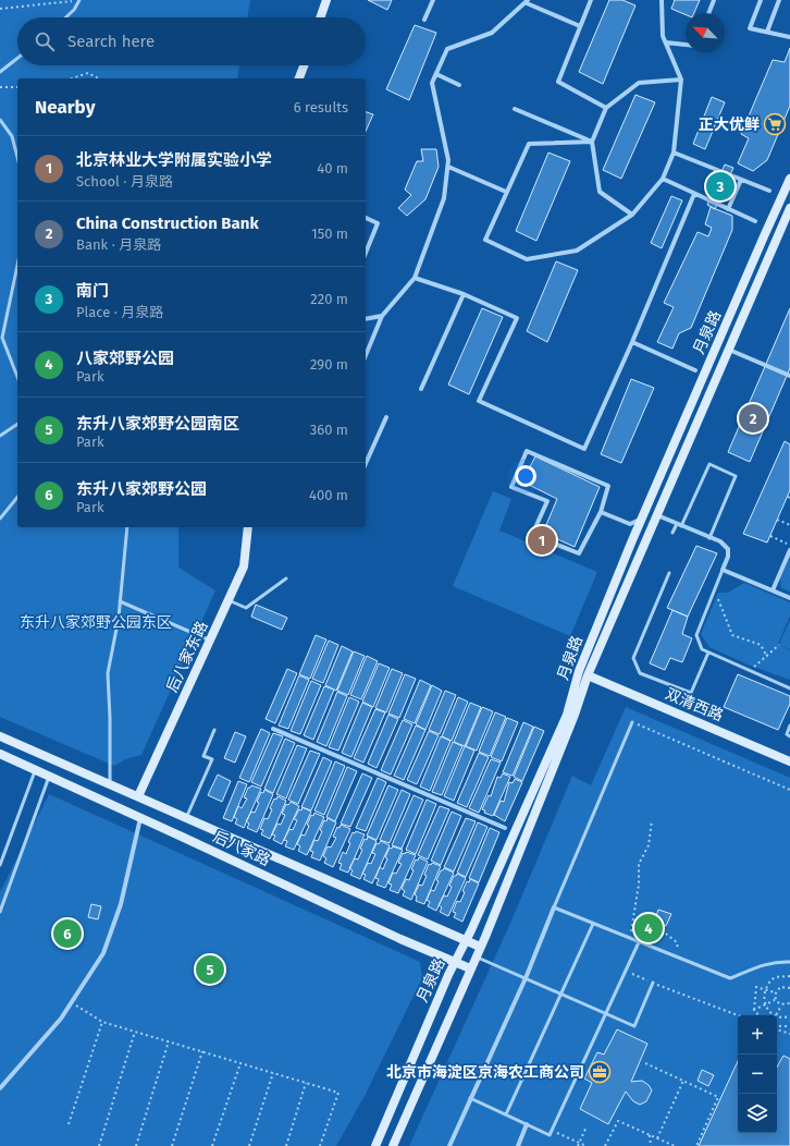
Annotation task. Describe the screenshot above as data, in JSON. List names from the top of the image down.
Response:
{
  "streets": {
    "main road": [
      "月泉路",
      "后八家东路",
      "双清西路",
      "后八家路"
    ]
  },
  "crossings": [
    ["月泉路", "双清西路"],
    ["月泉路", "后八家路"],
    ["后八家东路", "后八家路"]
  ],
  "parks": ["东升八家郊野公园东区"],
  "places": {
    "supermarket": ["正大优鲜"],
    "office": ["北京市海淀区京海农工商公司"]
  },
  "north": "top left",
  "page": {
    "search": "Search here",
    "heading": ["Nearby", "6 results"],
    "list": [
      {
        "mark": "1",
        "name": "北京林业大学附属实验小学",
        "note": "School · 月泉路",
        "value": "40 m"
      },
      {
        "mark": "2",
        "name": "China Construction Bank",
        "note": "Bank · 月泉路",
        "value": "150 m"
      },
      {
        "mark": "3",
        "name": "南门",
        "note": "Place · 月泉路",
        "value": "220 m"
      },
      {
        "mark": "4",
        "name": "八家郊野公园",
        "note": "Park",
        "value": "290 m"
      },
      {
        "mark": "5",
        "name": "东升八家郊野公园南区",
        "note": "Park",
        "value": "360 m"
      },
      {
        "mark": "6",
        "name": "东升八家郊野公园",
        "note": "Park",
        "value": "400 m"
      }
    ],
    "pins": [
      "3",
      "2",
      "1",
      "4",
      "6",
      "5"
    ],
    "map_buttons": ["+", "−"]
  }
}
